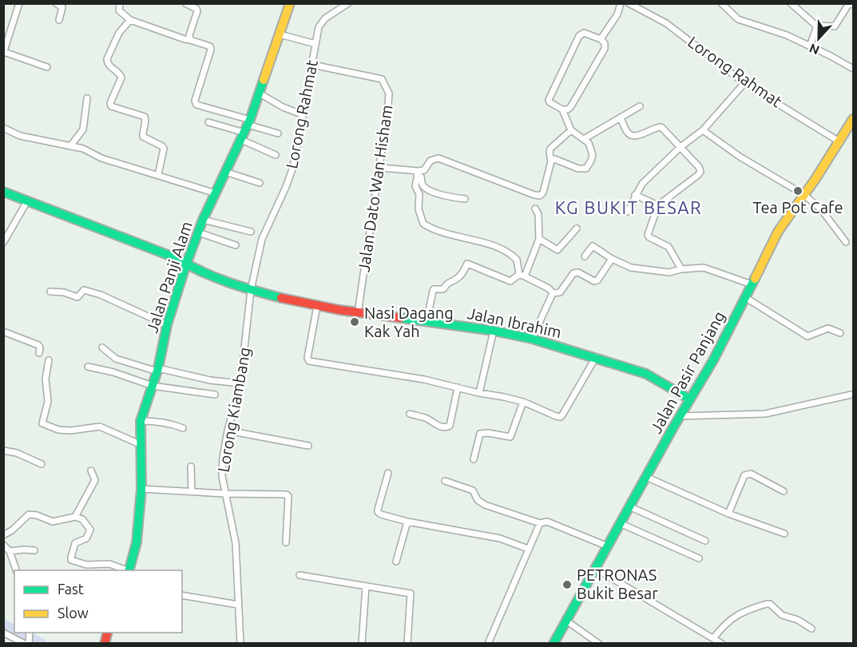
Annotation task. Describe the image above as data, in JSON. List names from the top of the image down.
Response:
{
  "streets": {
    "main road": ["Jalan Panji Alam", "Jalan Ibrahim", "Jalan Pasir Panjang"],
    "street": ["Lorong Rahmat", "Jalan Dato Wan Hisham", "Lorong Kiambang"]
  },
  "crossings": [
    ["Lorong Rahmat", "Jalan Dato Wan Hisham"],
    ["Lorong Rahmat", "Jalan Ibrahim"],
    ["Lorong Rahmat", "Jalan Pasir Panjang"],
    ["Lorong Rahmat", "Lorong Kiambang"],
    ["Jalan Dato Wan Hisham", "Jalan Ibrahim"],
    ["Jalan Panji Alam", "Jalan Ibrahim"],
    ["Jalan Ibrahim", "Jalan Pasir Panjang"],
    ["Jalan Ibrahim", "Lorong Kiambang"]
  ],
  "districts": ["KG BUKIT BESAR"],
  "places": ["Tea Pot Cafe", "Nasi Dagang Kak Yah", "PETRONAS Bukit Besar"],
  "legend": ["Fast", "Slow"],
  "north": "bottom"
}
